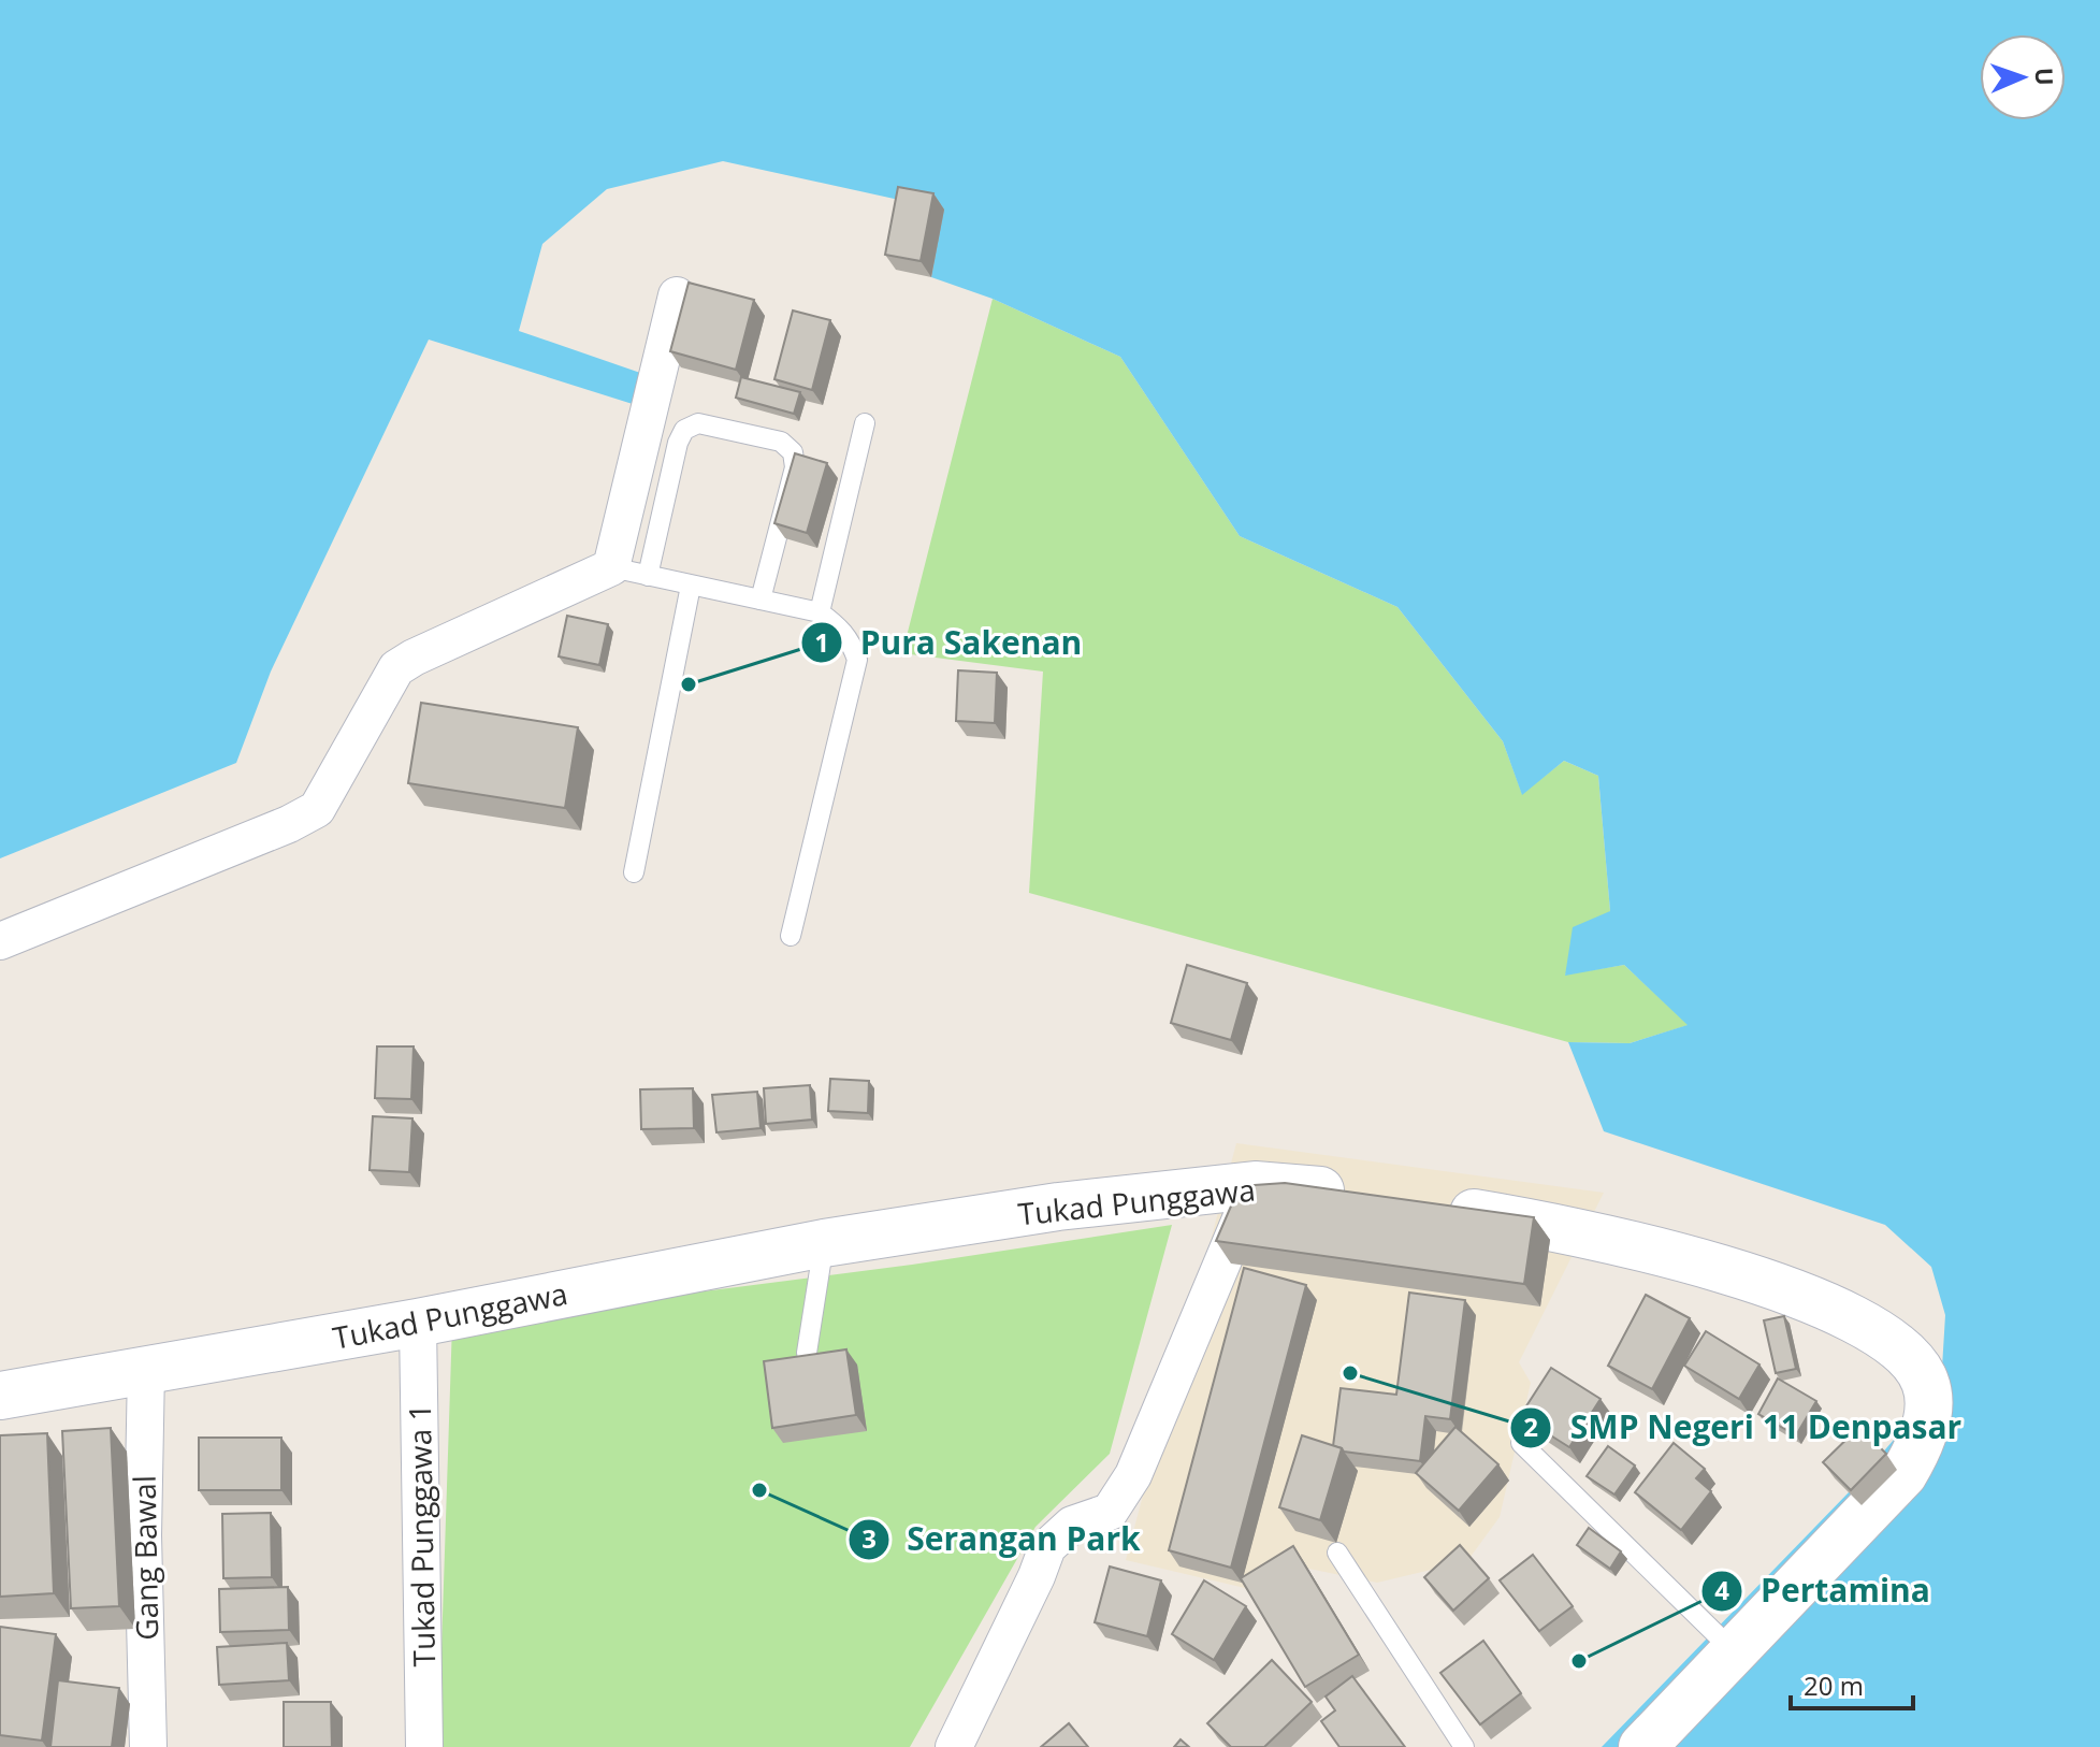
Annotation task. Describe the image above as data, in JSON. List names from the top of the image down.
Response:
{
  "streets": {
    "street": ["Tukad Punggawa", "Tukad Punggawa 1", "Gang Bawal"]
  },
  "crossings": [
    ["Tukad Punggawa", "Tukad Punggawa 1"],
    ["Tukad Punggawa", "Gang Bawal"]
  ],
  "places": [
    "Pura Sakenan",
    "SMP Negeri 11 Denpasar",
    "Serangan Park",
    "Pertamina"
  ],
  "scale_bar": "20 m",
  "north": "right"
}
